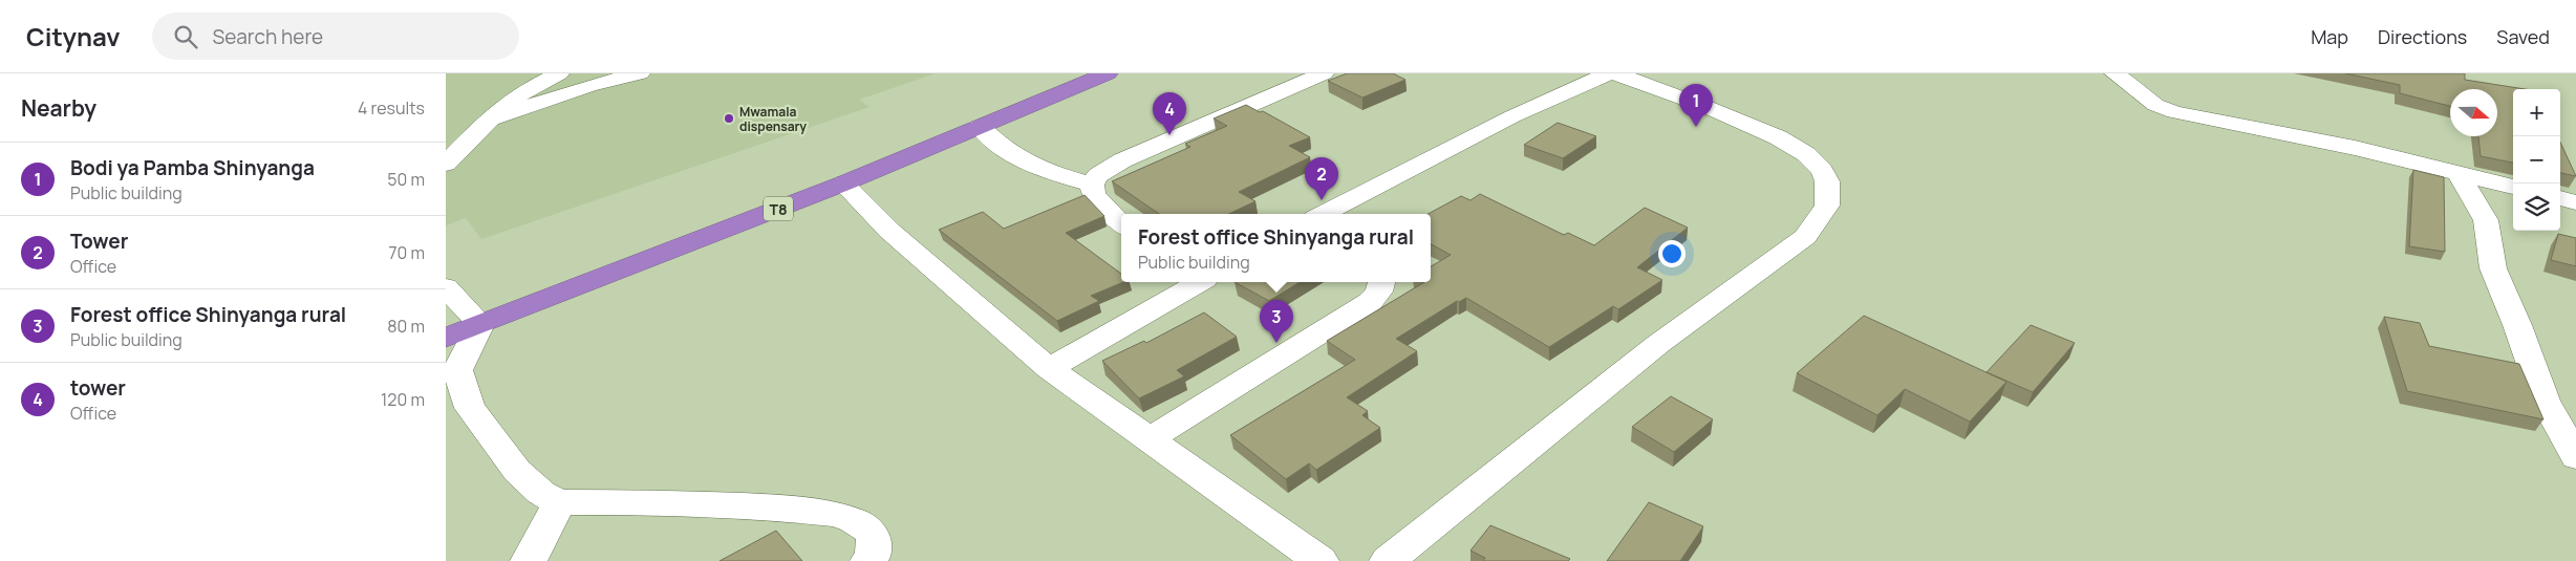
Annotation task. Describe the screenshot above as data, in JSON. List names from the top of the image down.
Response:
{
  "streets": {
    "highway": ["T8"]
  },
  "places": ["Mwamala dispensary"],
  "north": "right",
  "page": {
    "header": "Citynav",
    "search": "Search here",
    "nav": ["Map", "Directions", "Saved"],
    "heading": ["Nearby", "4 results"],
    "pins": [
      "1",
      "4",
      "2",
      "3"
    ],
    "map_buttons": ["+", "−"],
    "list": [
      {
        "mark": "1",
        "name": "Bodi ya Pamba Shinyanga",
        "note": "Public building",
        "value": "50 m"
      },
      {
        "mark": "2",
        "name": "Tower",
        "note": "Office",
        "value": "70 m"
      },
      {
        "mark": "3",
        "name": "Forest office Shinyanga rural",
        "note": "Public building",
        "value": "80 m"
      },
      {
        "mark": "4",
        "name": "tower",
        "note": "Office",
        "value": "120 m"
      }
    ],
    "popup": ["Forest office Shinyanga rural", "Public building"]
  }
}
